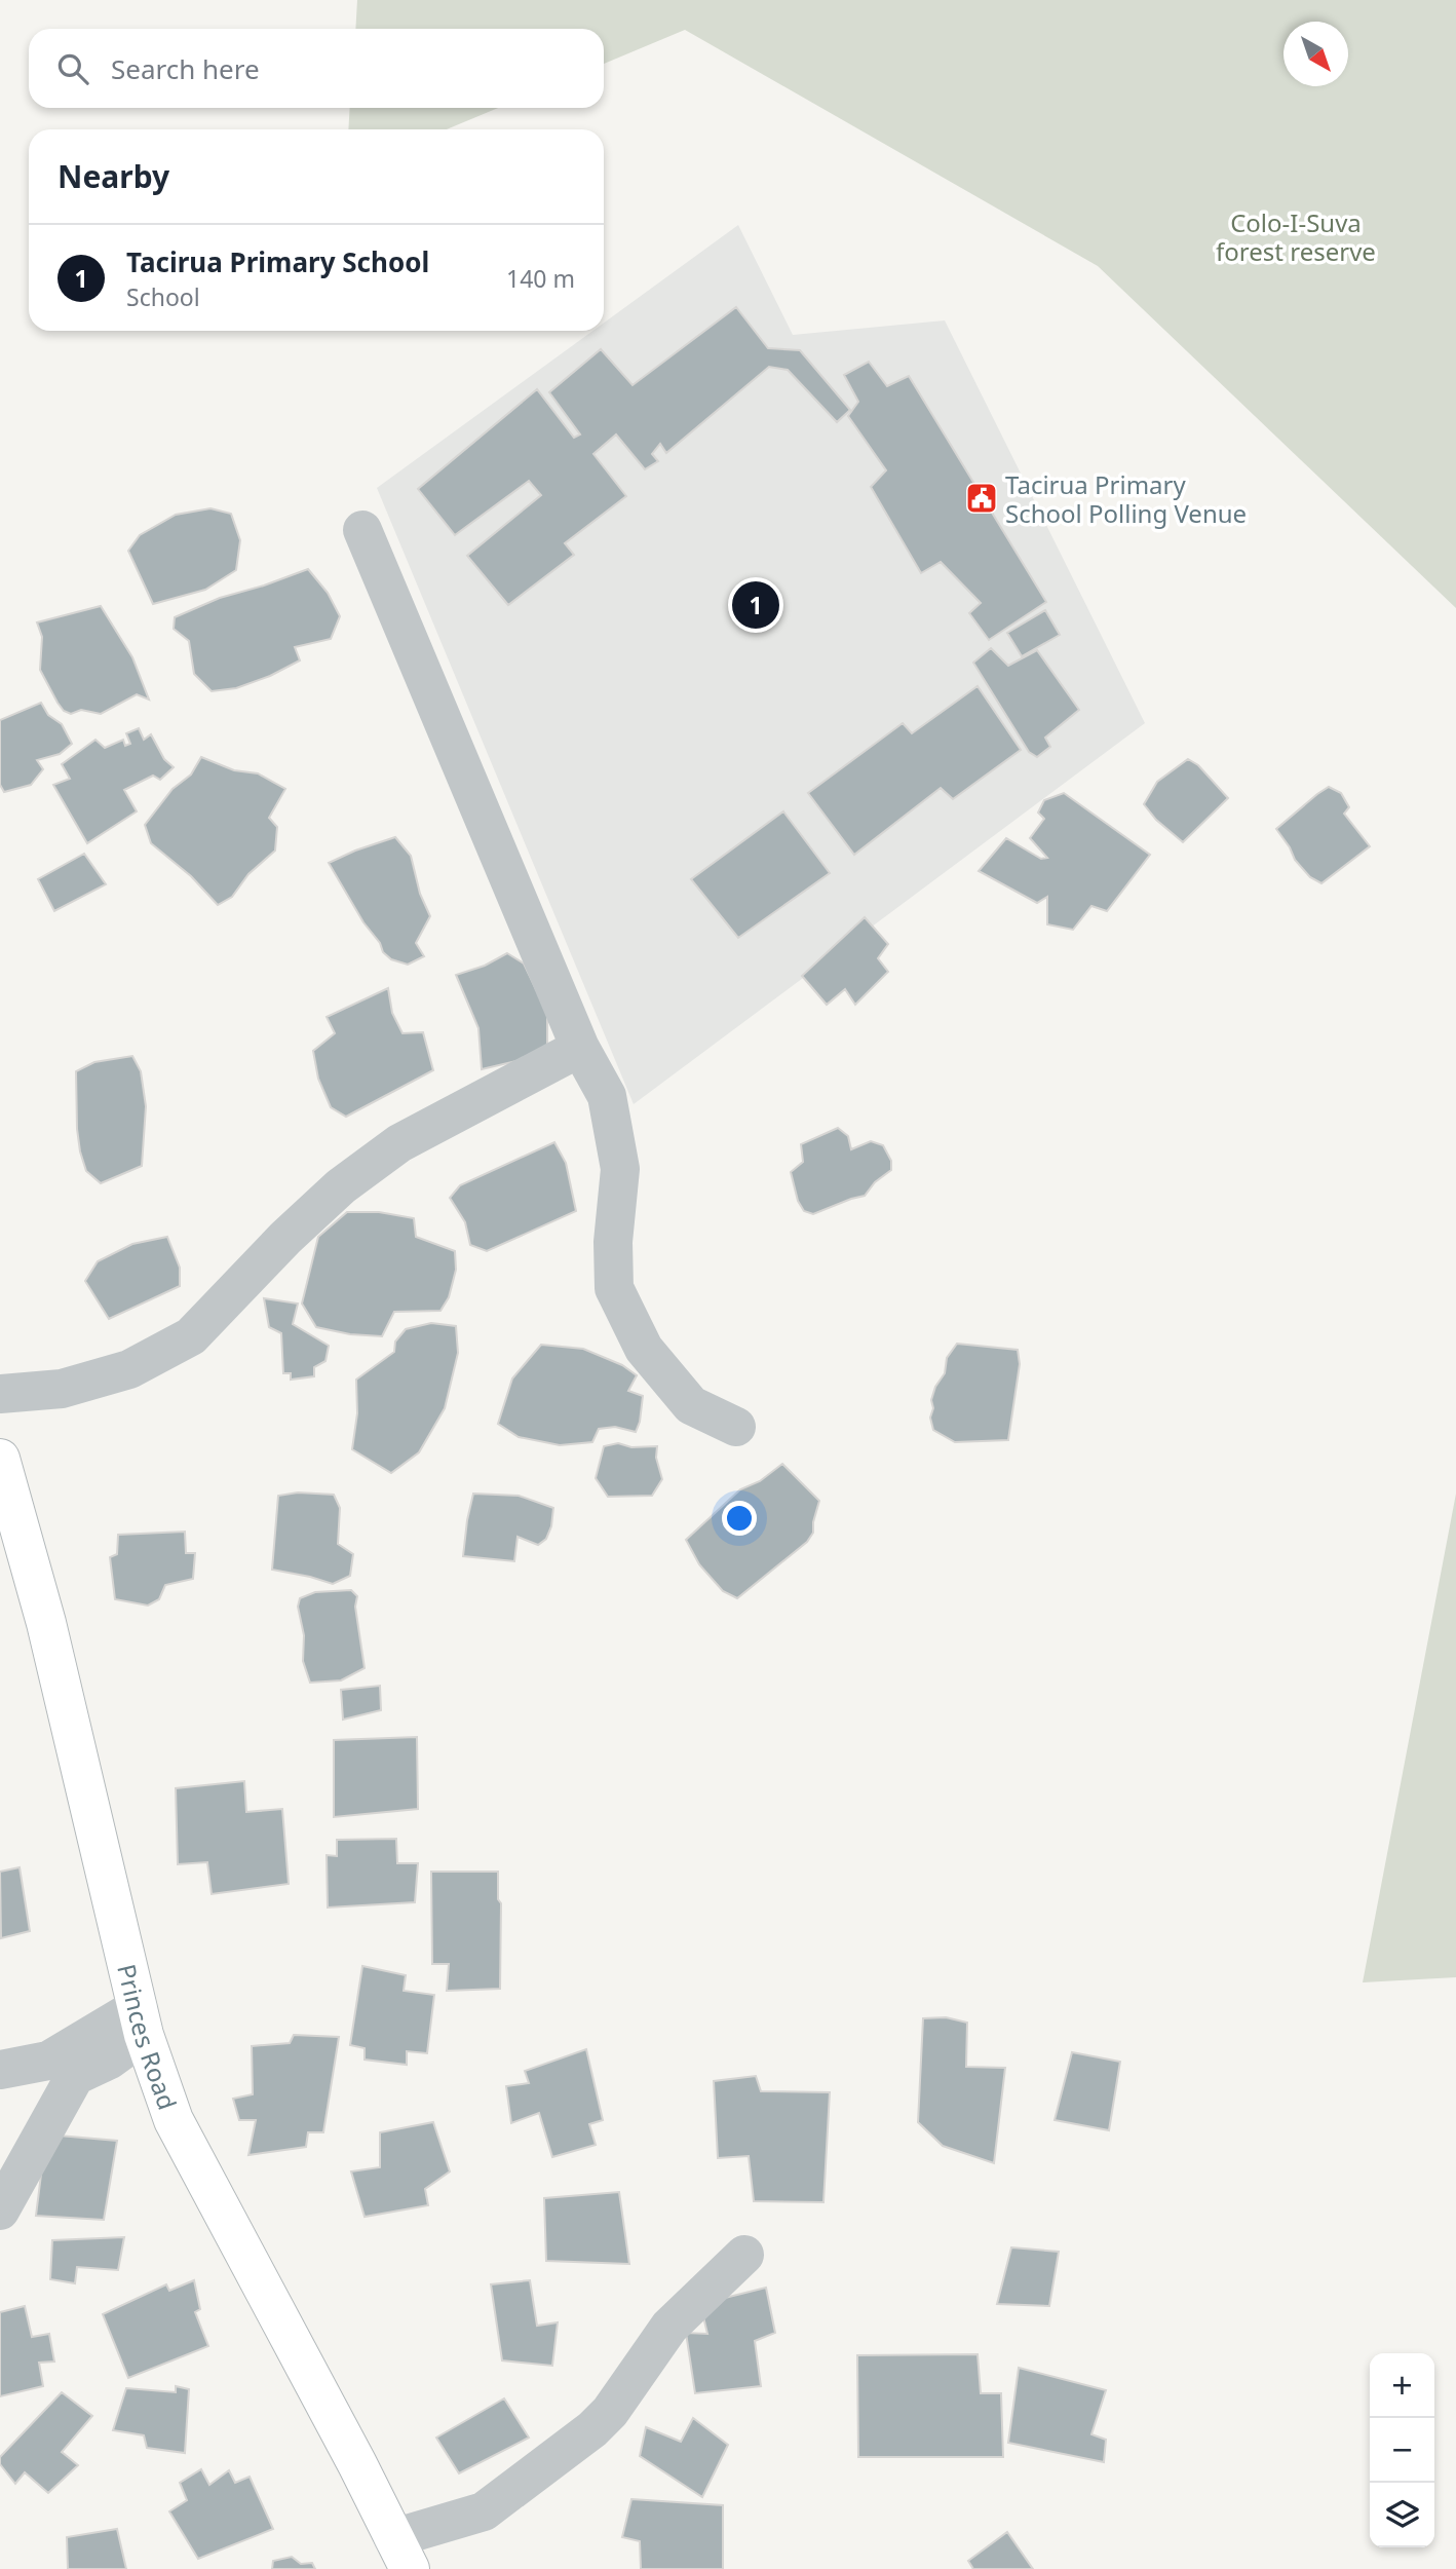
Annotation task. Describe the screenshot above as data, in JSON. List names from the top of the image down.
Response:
{
  "streets": {
    "main road": ["Princes Road"]
  },
  "parks": ["Colo-I-Suva forest reserve"],
  "places": {
    "public building": ["Tacirua Primary School Polling Venue"]
  },
  "north": "bottom right",
  "page": {
    "search": "Search here",
    "heading": "Nearby",
    "list": [
      {
        "mark": "1",
        "name": "Tacirua Primary School",
        "note": "School",
        "value": "140 m"
      }
    ],
    "pins": "1",
    "map_buttons": ["+", "−"]
  }
}
